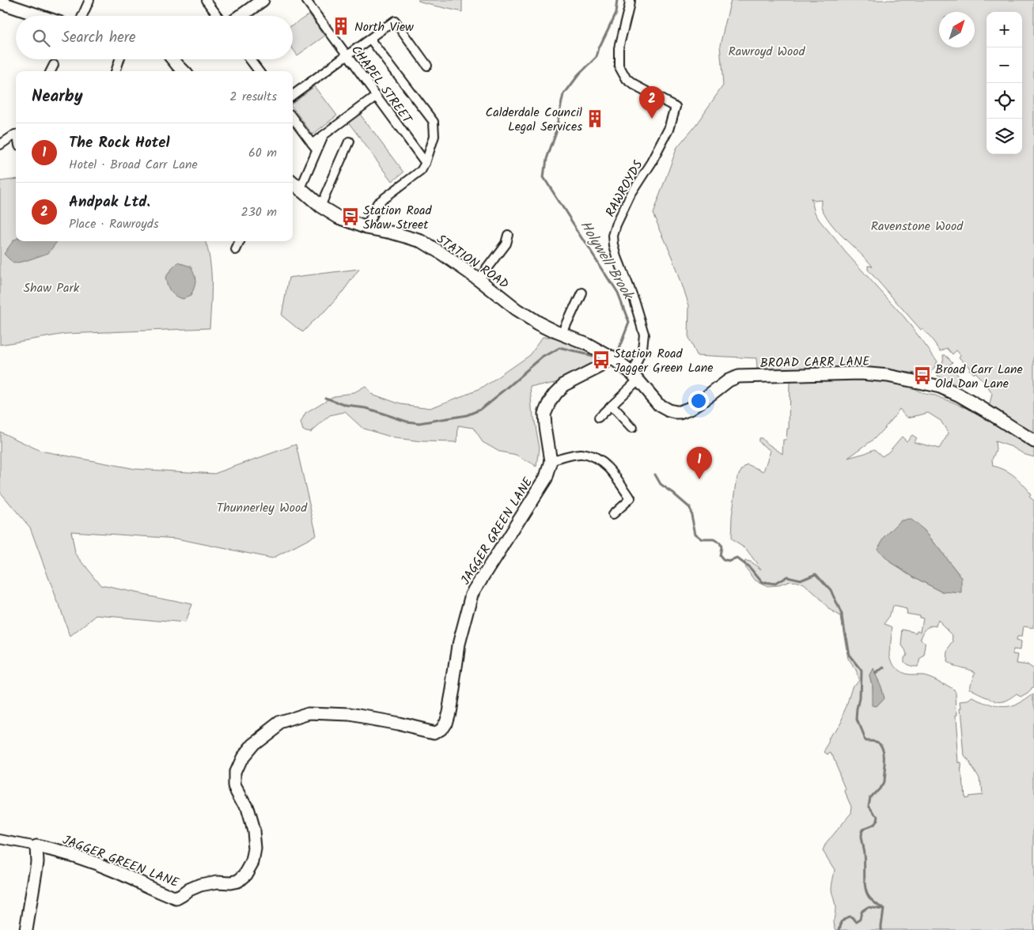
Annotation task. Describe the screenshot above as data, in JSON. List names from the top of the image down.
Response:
{
  "streets": {
    "street": [
      "CHAPEL STREET",
      "RAWROYDS",
      "STATION ROAD",
      "BROAD CARR LANE",
      "JAGGER GREEN LANE"
    ]
  },
  "crossings": [
    ["RAWROYDS", "BROAD CARR LANE"],
    ["STATION ROAD", "BROAD CARR LANE"],
    ["STATION ROAD", "JAGGER GREEN LANE"],
    ["BROAD CARR LANE", "JAGGER GREEN LANE"]
  ],
  "water": ["Holywell Brook"],
  "parks": [
    "Rawroyd Wood",
    "Ravenstone Wood",
    "Shaw Park",
    "Thunnerley Wood"
  ],
  "places": {
    "building": ["North View", "Calderdale Council Legal Services"],
    "bus stop": ["Station Road Shaw Street", "Station Road Jagger Green Lane", "Broad Carr Lane Old Dan Lane"]
  },
  "north": "top right",
  "page": {
    "map_buttons": ["+", "−"],
    "search": "Search here",
    "heading": ["Nearby", "2 results"],
    "pins": ["2", "1"],
    "list": [
      {
        "mark": "1",
        "name": "The Rock Hotel",
        "note": "Hotel · Broad Carr Lane",
        "value": "60 m"
      },
      {
        "mark": "2",
        "name": "Andpak Ltd.",
        "note": "Place · Rawroyds",
        "value": "230 m"
      }
    ]
  }
}
